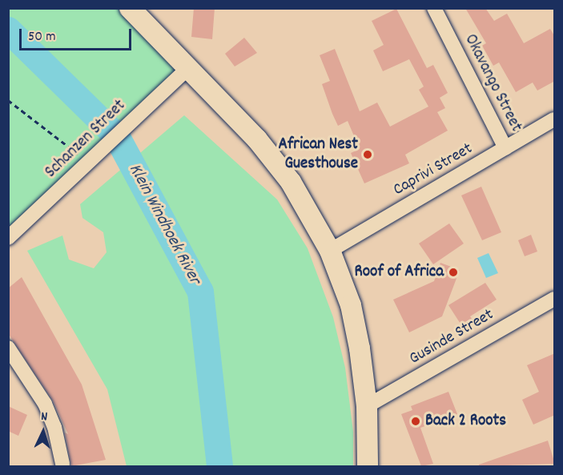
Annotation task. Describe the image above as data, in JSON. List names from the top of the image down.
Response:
{
  "streets": {
    "street": [
      "Okavango Street",
      "Schanzen Street",
      "Caprivi Street",
      "Gusinde Street"
    ]
  },
  "crossings": [
    ["Okavango Street", "Caprivi Street"]
  ],
  "water": ["Klein Windhoek River"],
  "places": ["African Nest Guesthouse", "Roof of Africa", "Back 2 Roots"],
  "scale_bar": "50 m",
  "north": "top"
}
